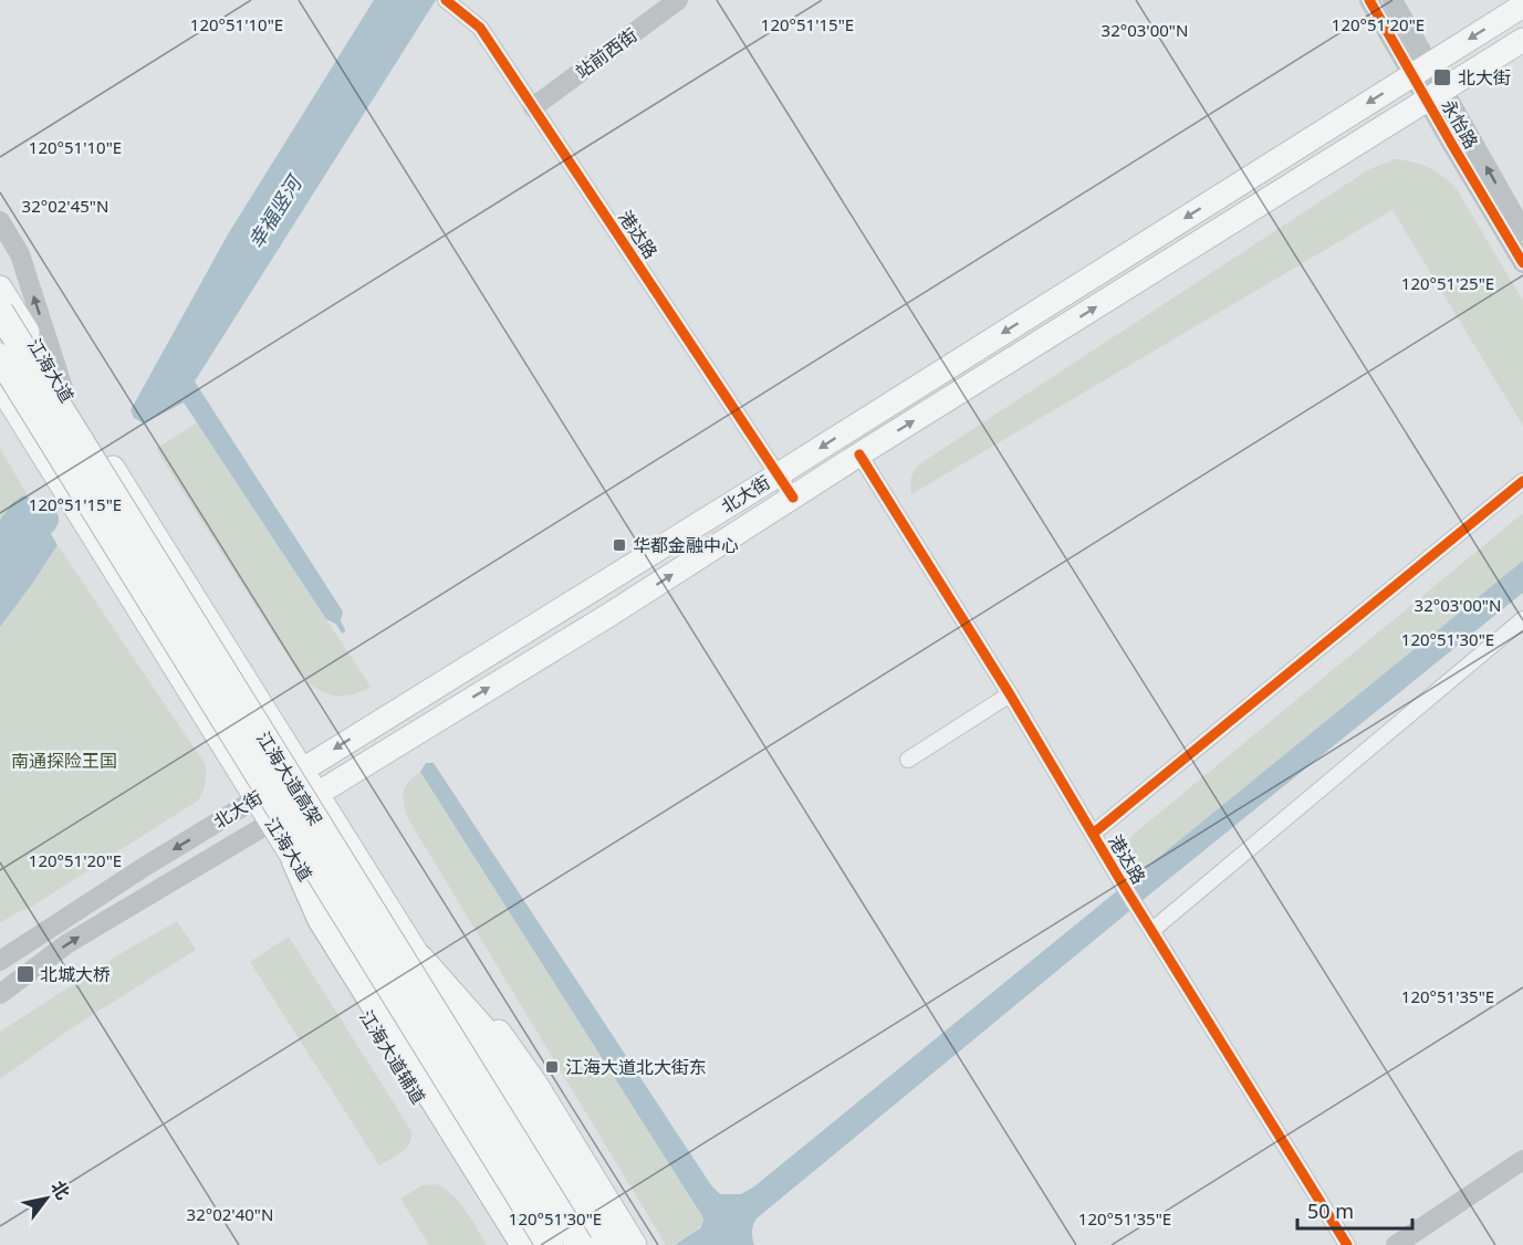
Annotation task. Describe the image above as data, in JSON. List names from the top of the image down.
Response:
{
  "streets": {
    "highway": ["江海大道高架"],
    "main road": ["江海大道", "北大街", "江海大道辅道"],
    "street": ["站前西街", "永怡路", "港达路"]
  },
  "crossings": [
    ["站前西街", "港达路"],
    ["永怡路", "北大街"],
    ["港达路", "北大街"],
    ["江海大道", "北大街"],
    ["江海大道", "江海大道辅道"]
  ],
  "water": ["幸福竖河"],
  "parks": ["南通探险王国"],
  "places": {
    "transit": [
      "北大街",
      "华都金融中心",
      "北城大桥",
      "江海大道北大街东"
    ]
  },
  "scale_bar": "50 m",
  "north": "top right",
  "coordinates": [
    "120°51'10\"E",
    "120°51'15\"E",
    "120°51'20\"E",
    "32°03'00\"N",
    "32°02'45\"N",
    "120°51'25\"E",
    "120°51'30\"E",
    "120°51'35\"E",
    "32°02'40\"N"
  ]
}
